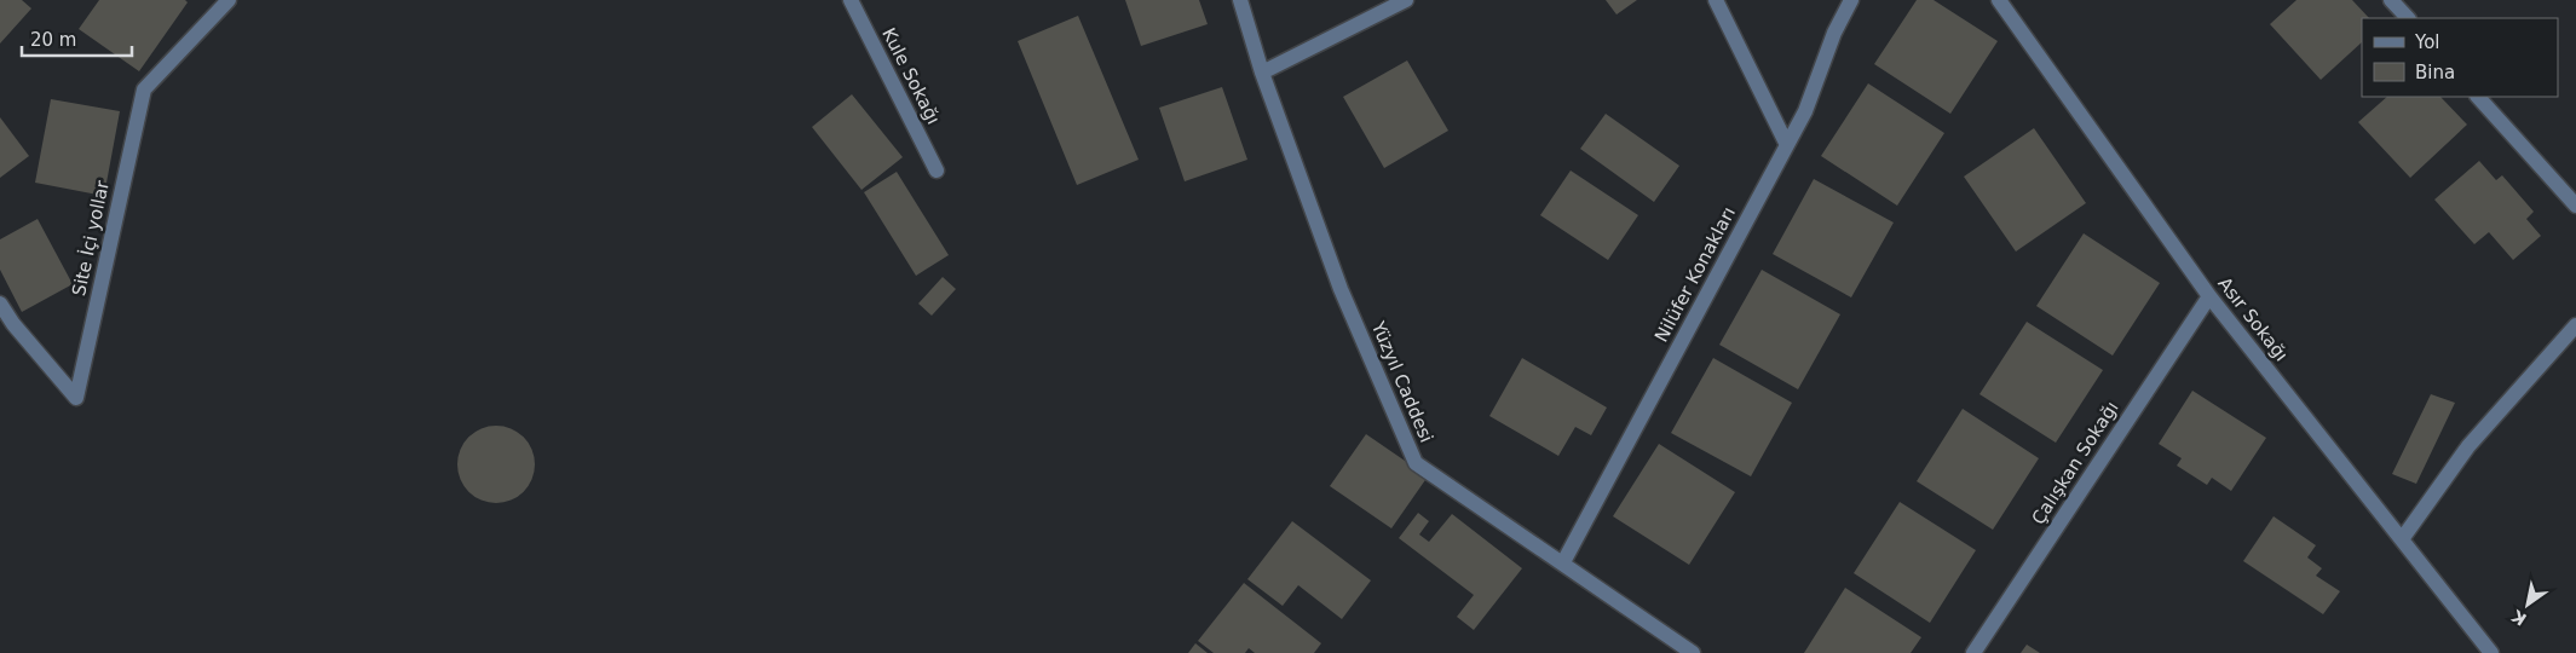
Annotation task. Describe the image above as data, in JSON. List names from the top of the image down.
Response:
{
  "streets": {
    "street": [
      "Kule Sokağı",
      "Site İçi yollar",
      "Nilüfer Konakları",
      "Asır Sokağı",
      "Yüzyıl Caddesi",
      "Çalışkan Sokağı"
    ]
  },
  "crossings": [
    ["Nilüfer Konakları", "Yüzyıl Caddesi"],
    ["Asır Sokağı", "Çalışkan Sokağı"]
  ],
  "legend": ["Yol", "Bina"],
  "scale_bar": "20 m",
  "north": "bottom left"
}
